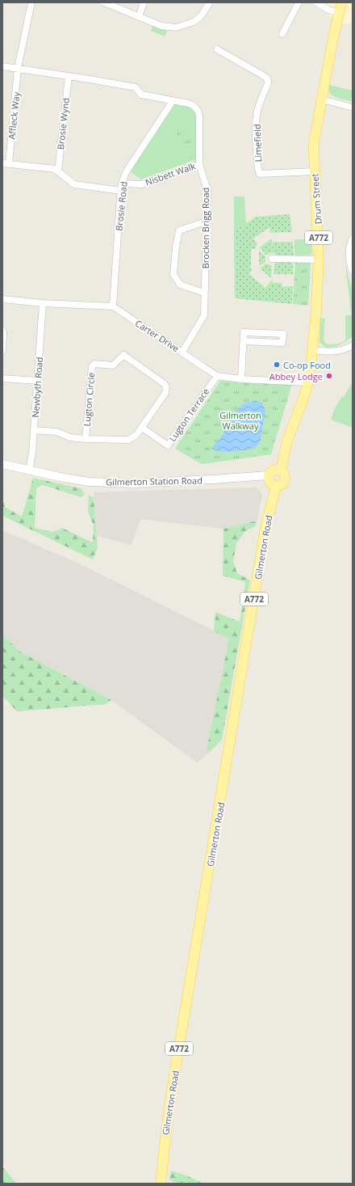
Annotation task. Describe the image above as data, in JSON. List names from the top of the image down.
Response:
{
  "streets": {
    "main road": ["Drum Street", "A772", "Gilmerton Road"],
    "street": [
      "Affleck Way",
      "Brosie Wynd",
      "Limefield",
      "Nisbett Walk",
      "Brosie Road",
      "Brocken Brigg Road",
      "Carter Drive",
      "Newbyth Road",
      "Lugton Circle",
      "Lugton Terrace",
      "Gilmerton Station Road"
    ]
  },
  "crossings": [
    ["Affleck Way", "Brocken Brigg Road"],
    ["Brosie Wynd", "Brocken Brigg Road"],
    ["Limefield", "Drum Street"],
    ["Nisbett Walk", "Brosie Road"],
    ["Nisbett Walk", "Brocken Brigg Road"],
    ["Drum Street", "A772"],
    ["Drum Street", "Carter Drive"],
    ["Drum Street", "Gilmerton Station Road"],
    ["Drum Street", "Gilmerton Road"],
    ["Brosie Road", "Brocken Brigg Road"],
    ["Brosie Road", "Carter Drive"],
    ["Brocken Brigg Road", "Carter Drive"],
    ["A772", "Gilmerton Station Road"],
    ["A772", "Gilmerton Road"],
    ["Carter Drive", "Lugton Terrace"],
    ["Newbyth Road", "Lugton Circle"],
    ["Newbyth Road", "Gilmerton Station Road"],
    ["Lugton Circle", "Lugton Terrace"],
    ["Gilmerton Station Road", "Gilmerton Road"]
  ],
  "parks": ["Gilmerton Walkway"],
  "places": ["Co-op Food", "Abbey Lodge"]
}
